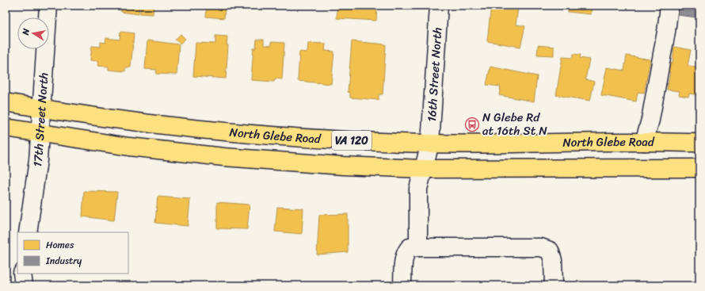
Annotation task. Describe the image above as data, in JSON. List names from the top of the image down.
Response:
{
  "streets": {
    "main road": ["North Glebe Road", "VA 120"],
    "street": ["16th Street North", "17th Street North"]
  },
  "crossings": [
    ["16th Street North", "North Glebe Road"],
    ["17th Street North", "North Glebe Road"]
  ],
  "places": {
    "bus stop": ["N Glebe Rd at 16th St N"]
  },
  "legend": ["Homes", "Industry"],
  "north": "left"
}
